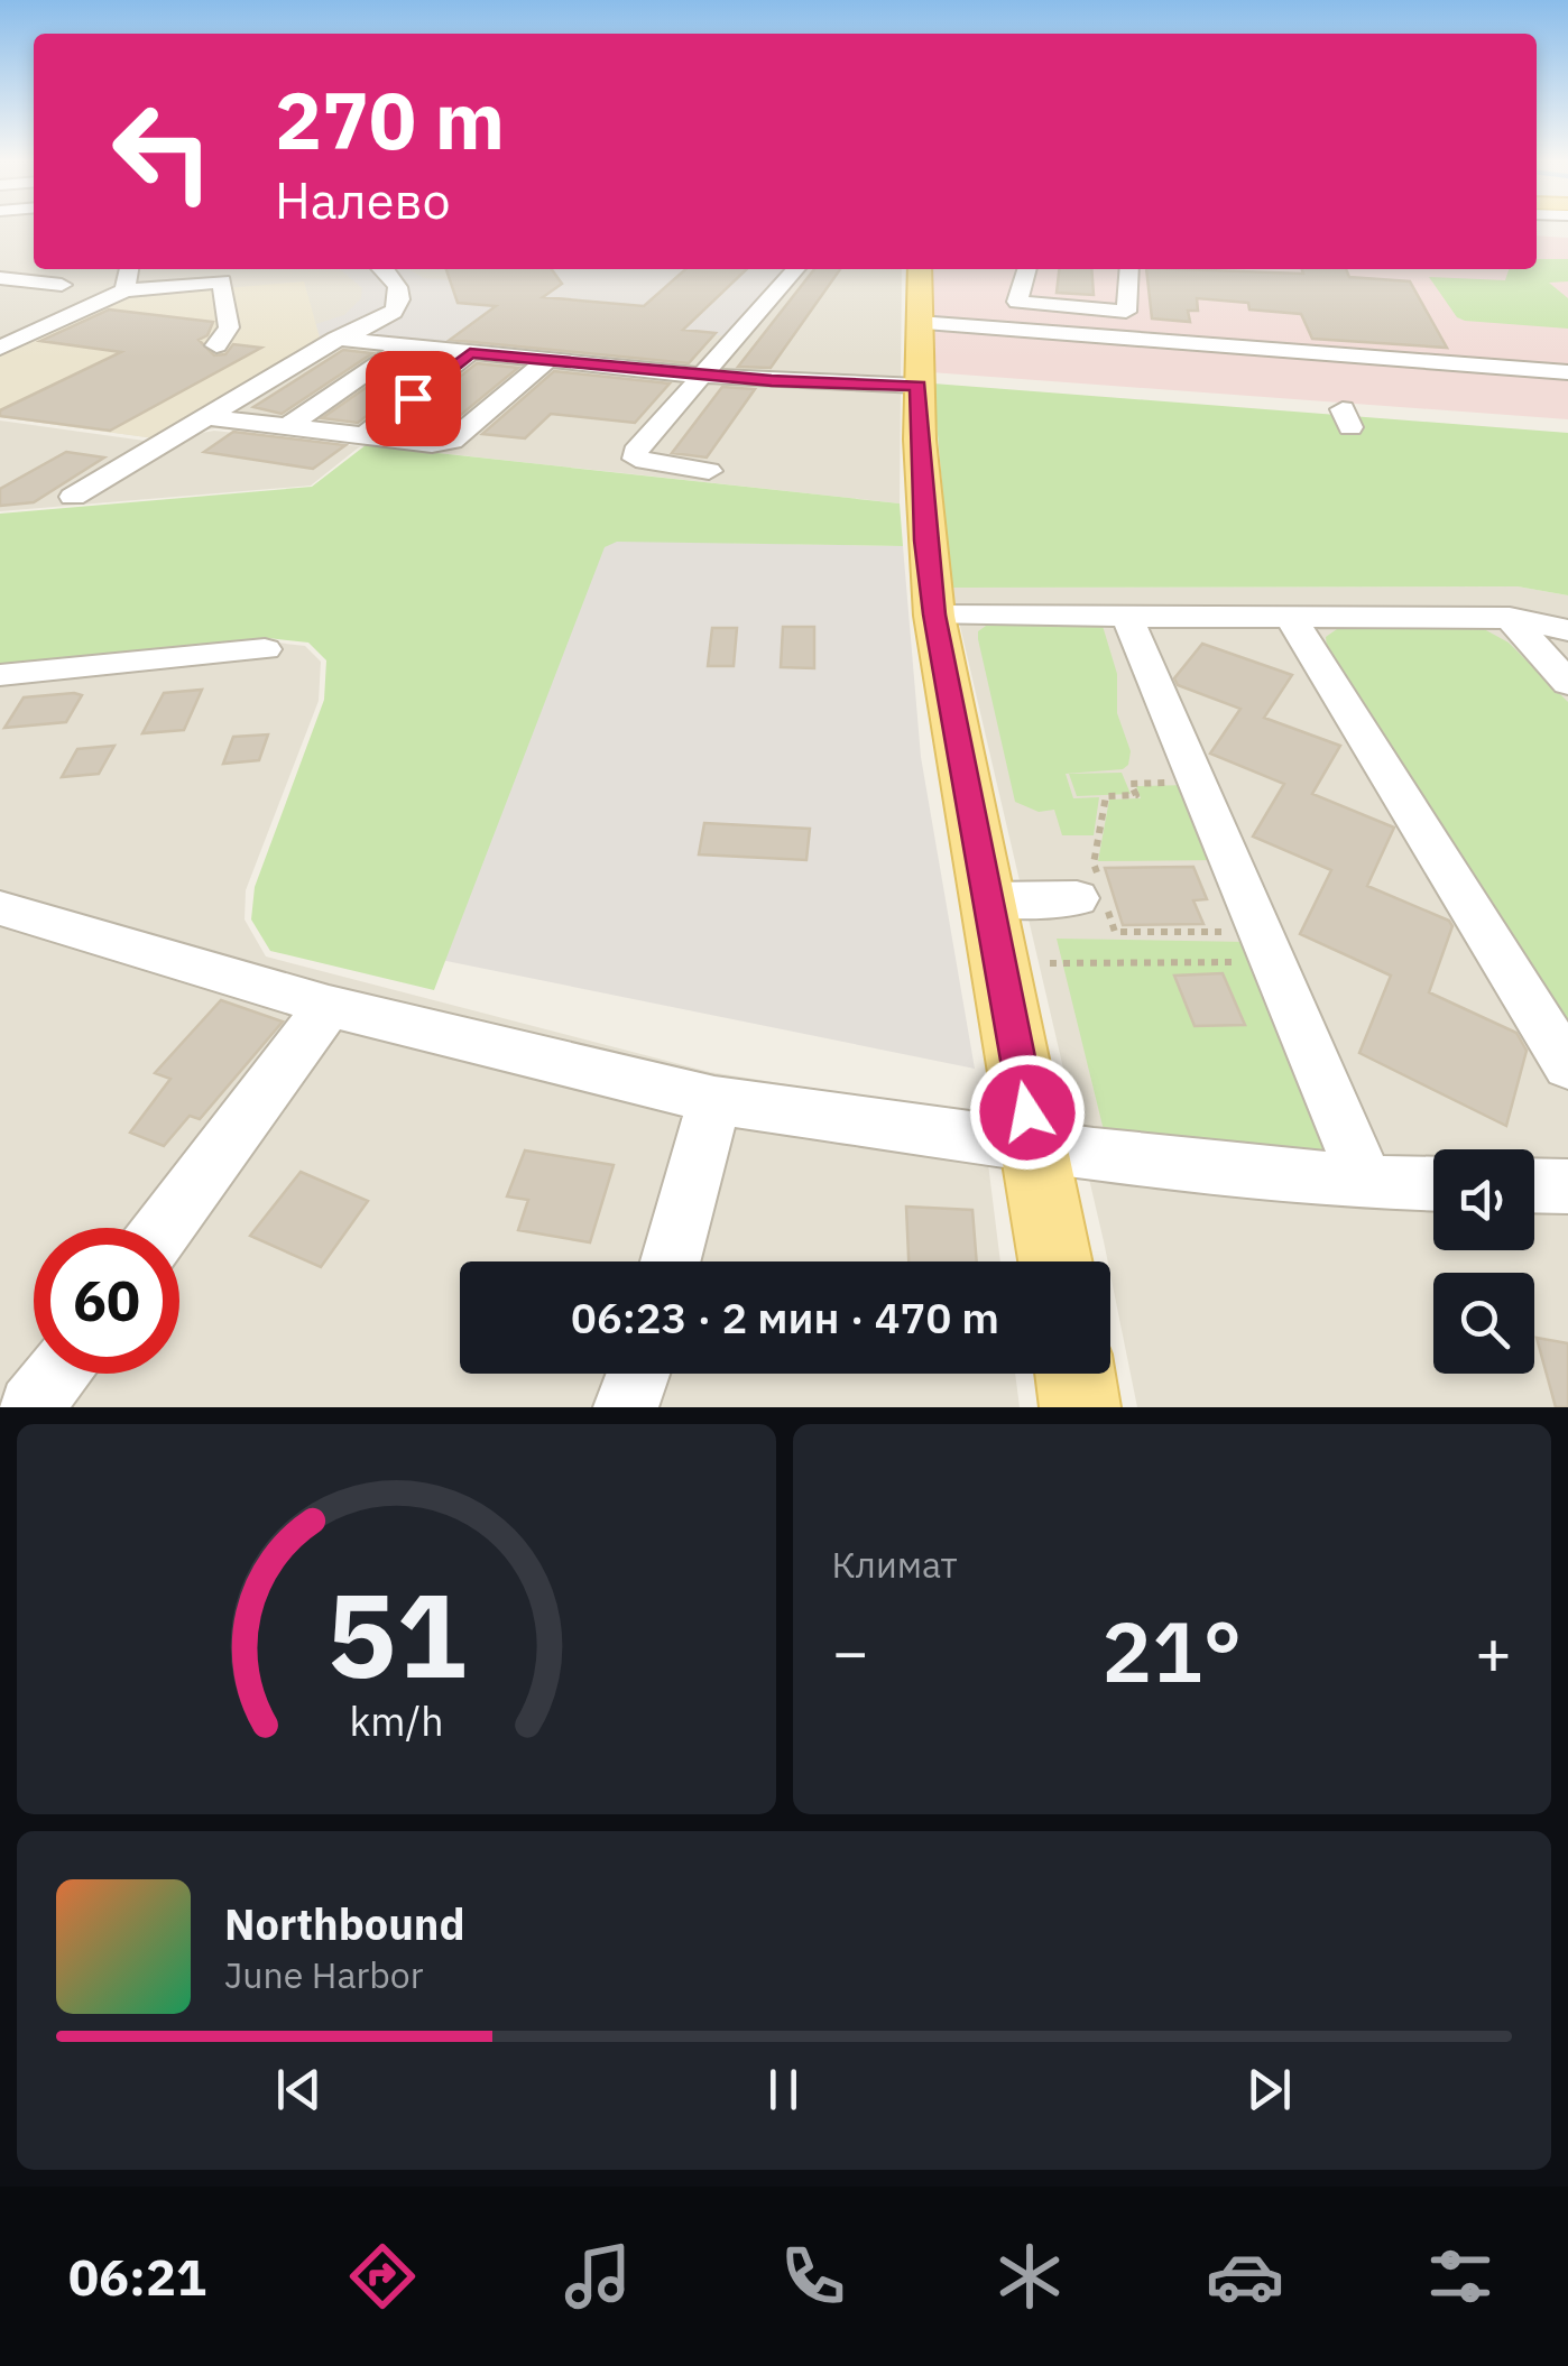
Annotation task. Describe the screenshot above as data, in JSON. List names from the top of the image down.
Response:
{
  "page": {
    "turn": ["270 m", "Налево"],
    "limit": "60",
    "trip": "06:23 · 2 мин · 470 m",
    "tile": "Климат",
    "heat": ["−", "21°", "+"],
    "song": ["Northbound", "June Harbor"],
    "tabs": "06:21",
    "gauge": ["51", "km/h"]
  }
}
